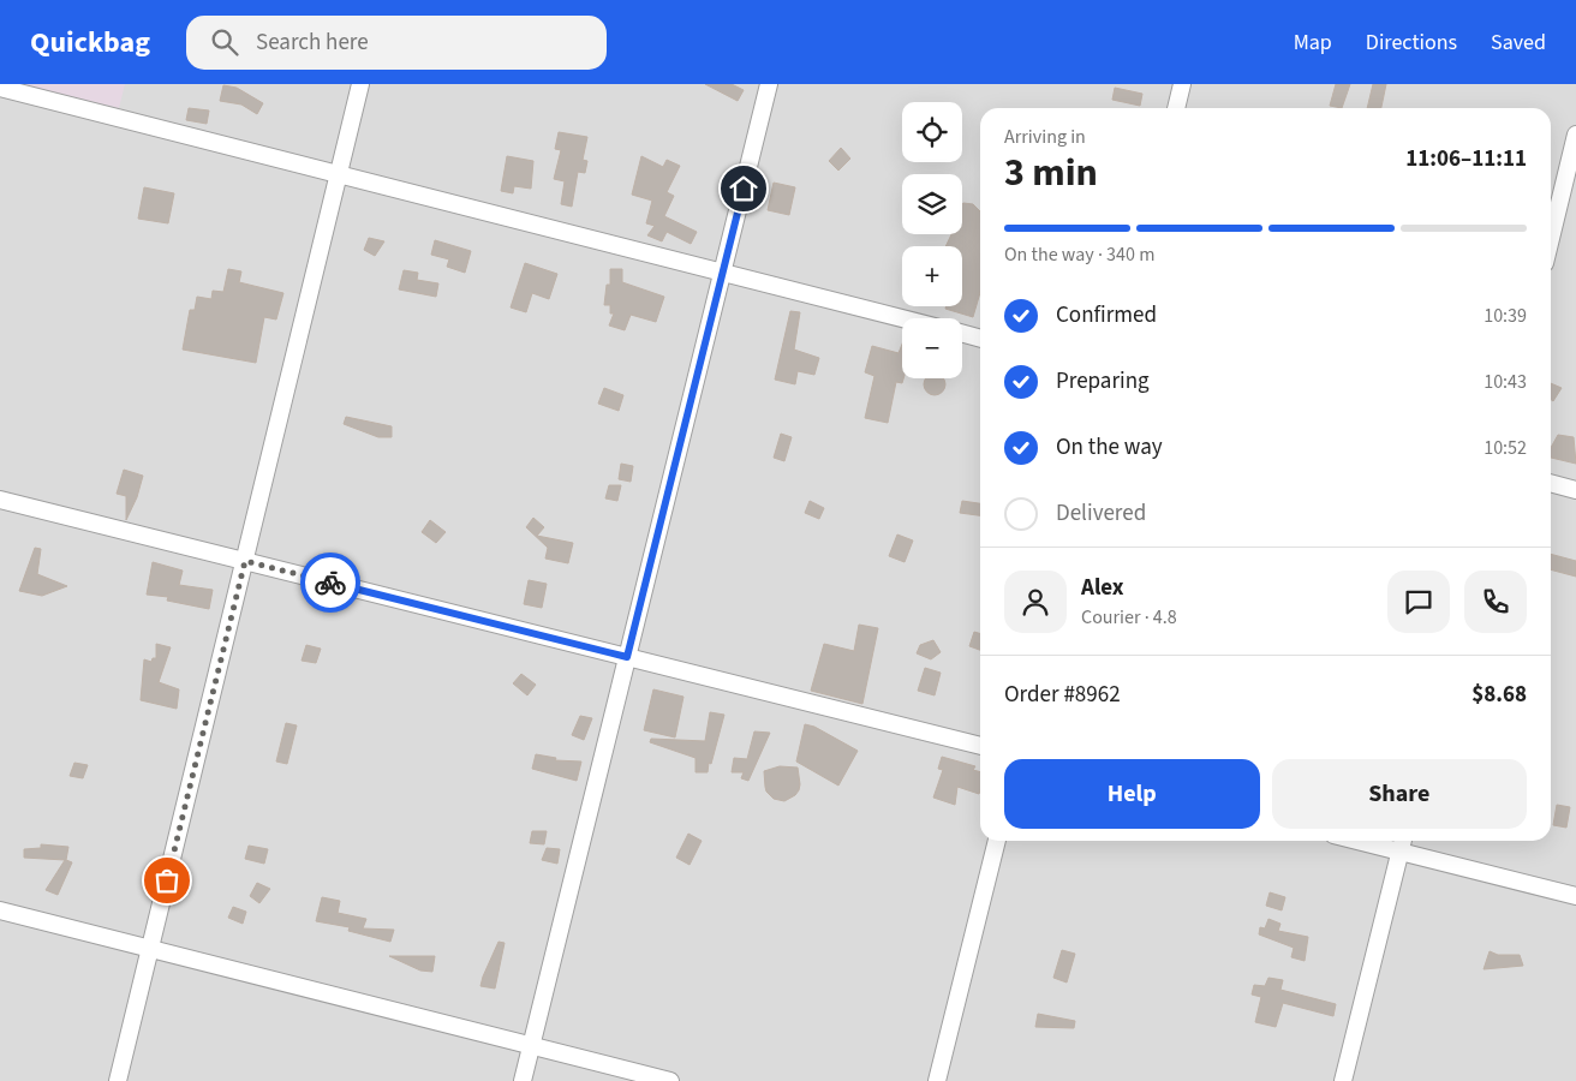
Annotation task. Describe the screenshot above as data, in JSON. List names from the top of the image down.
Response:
{
  "page": {
    "header": "Quickbag",
    "search": "Search here",
    "nav": ["Map", "Directions", "Saved"],
    "map_buttons": ["+", "−"],
    "heading": ["3 min", "Arriving in", "11:06–11:11"],
    "panel": [
      "Alex",
      "Courier · 4.8",
      "Order #8962",
      "$8.68"
    ],
    "bar": "On the way · 340 m",
    "list": [
      ["Confirmed", "10:39"],
      ["Preparing", "10:43"],
      ["On the way", "10:52"],
      "Delivered"
    ],
    "buttons": ["Help", "Share"]
  }
}
